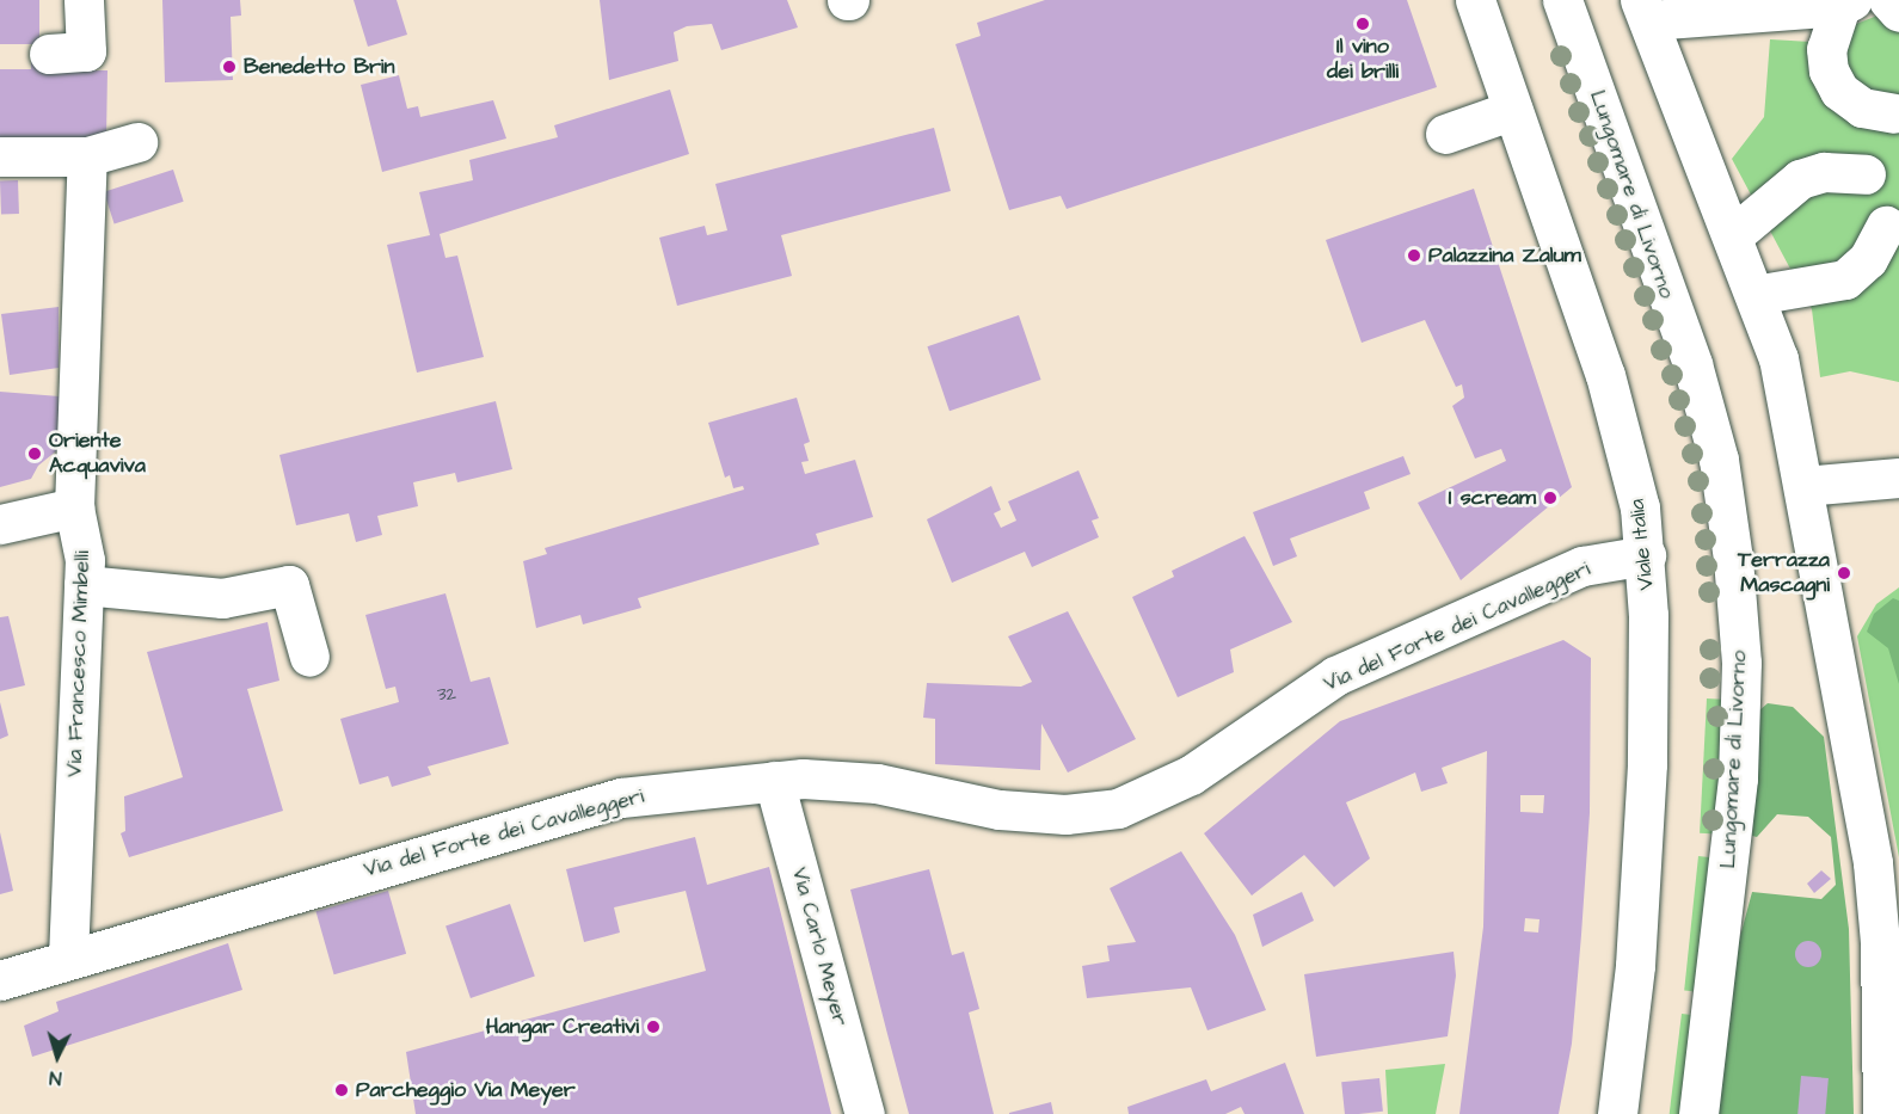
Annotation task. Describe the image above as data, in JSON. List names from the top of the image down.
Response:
{
  "streets": {
    "street": [
      "Lungomare di Livorno",
      "Viale Italia",
      "Via del Forte dei Cavalleggeri",
      "Via Francesco Mimbelli",
      "Via Carlo Meyer"
    ]
  },
  "crossings": [
    ["Viale Italia", "Via del Forte dei Cavalleggeri"],
    ["Via del Forte dei Cavalleggeri", "Via Francesco Mimbelli"],
    ["Via del Forte dei Cavalleggeri", "Via Carlo Meyer"]
  ],
  "places": [
    "Il vino dei brilli",
    "Benedetto Brin",
    "Palazzina Zalum",
    "Oriente Acquaviva",
    "I scream",
    "Terrazza Mascagni",
    "Hangar Creativi",
    "Parcheggio Via Meyer"
  ],
  "house_numbers": ["32"],
  "north": "bottom"
}
